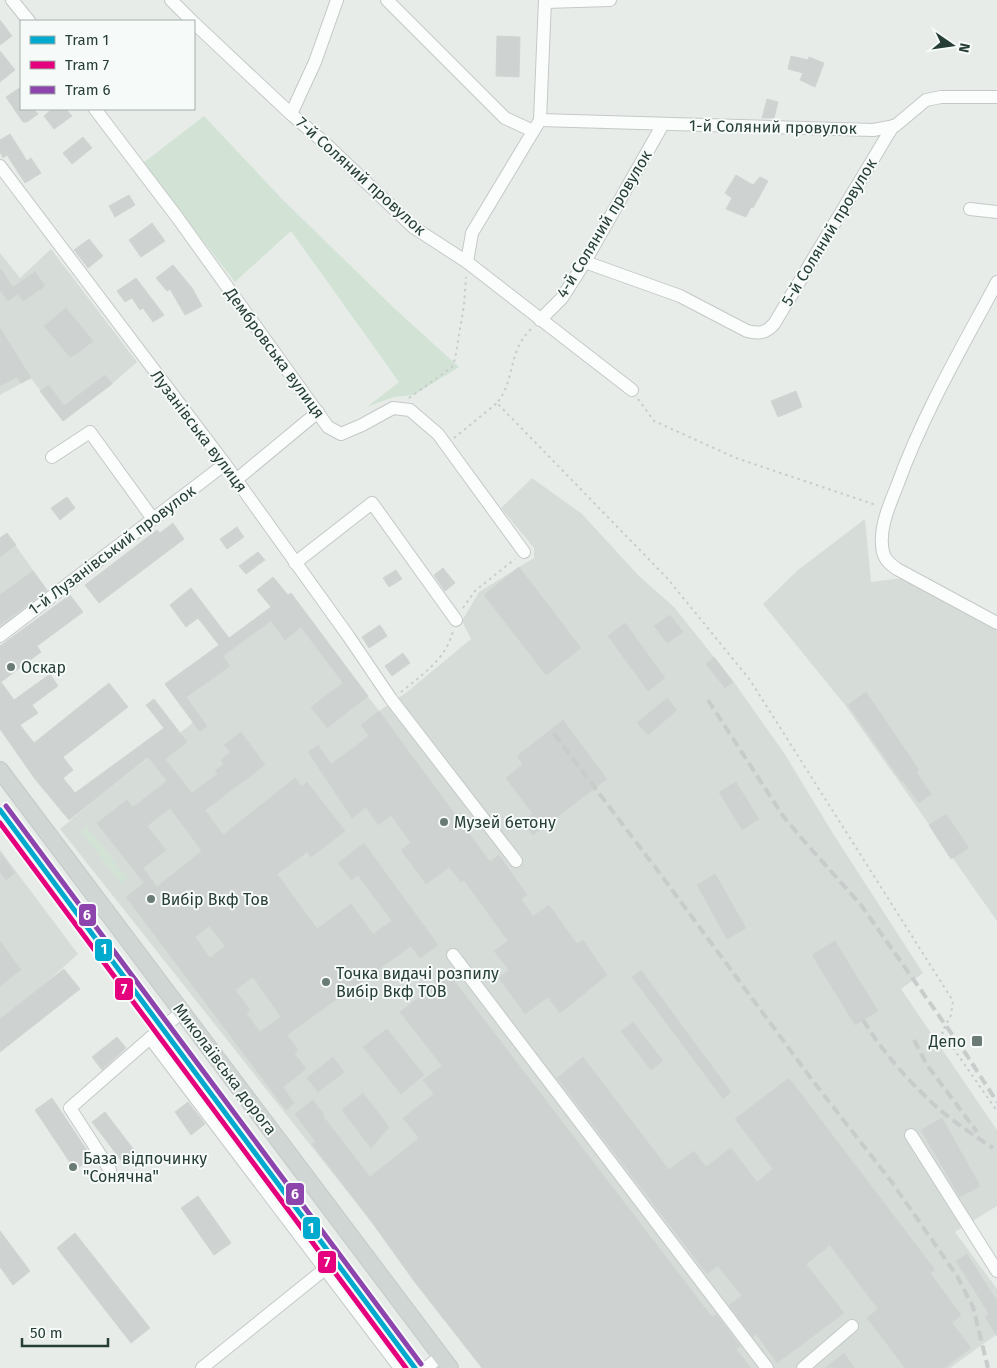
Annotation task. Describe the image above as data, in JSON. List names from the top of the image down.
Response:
{
  "streets": {
    "main road": ["Миколаївська дорога"],
    "street": [
      "1-й Соляний провулок",
      "7-й Соляний провулок",
      "4-й Соляний провулок",
      "5-й Соляний провулок",
      "Дембровська вулиця",
      "Лузанівська вулиця",
      "1-й Лузанівський провулок"
    ]
  },
  "crossings": [
    ["1-й Соляний провулок", "4-й Соляний провулок"],
    ["1-й Соляний провулок", "5-й Соляний провулок"],
    ["7-й Соляний провулок", "4-й Соляний провулок"],
    ["4-й Соляний провулок", "5-й Соляний провулок"],
    ["Лузанівська вулиця", "1-й Лузанівський провулок"]
  ],
  "places": {
    "other": [
      "Оскар",
      "Музей бетону",
      "Вибір Вкф Тов",
      "Точка видачі розпилу Вибір Вкф ТОВ",
      "База відпочинку \"Сонячна\""
    ],
    "transit": ["Депо"]
  },
  "lines": ["tram line 6", "tram line 1", "tram line 7"],
  "legend": ["Tram 1", "Tram 7", "Tram 6"],
  "scale_bar": "50 m",
  "north": "right"
}
